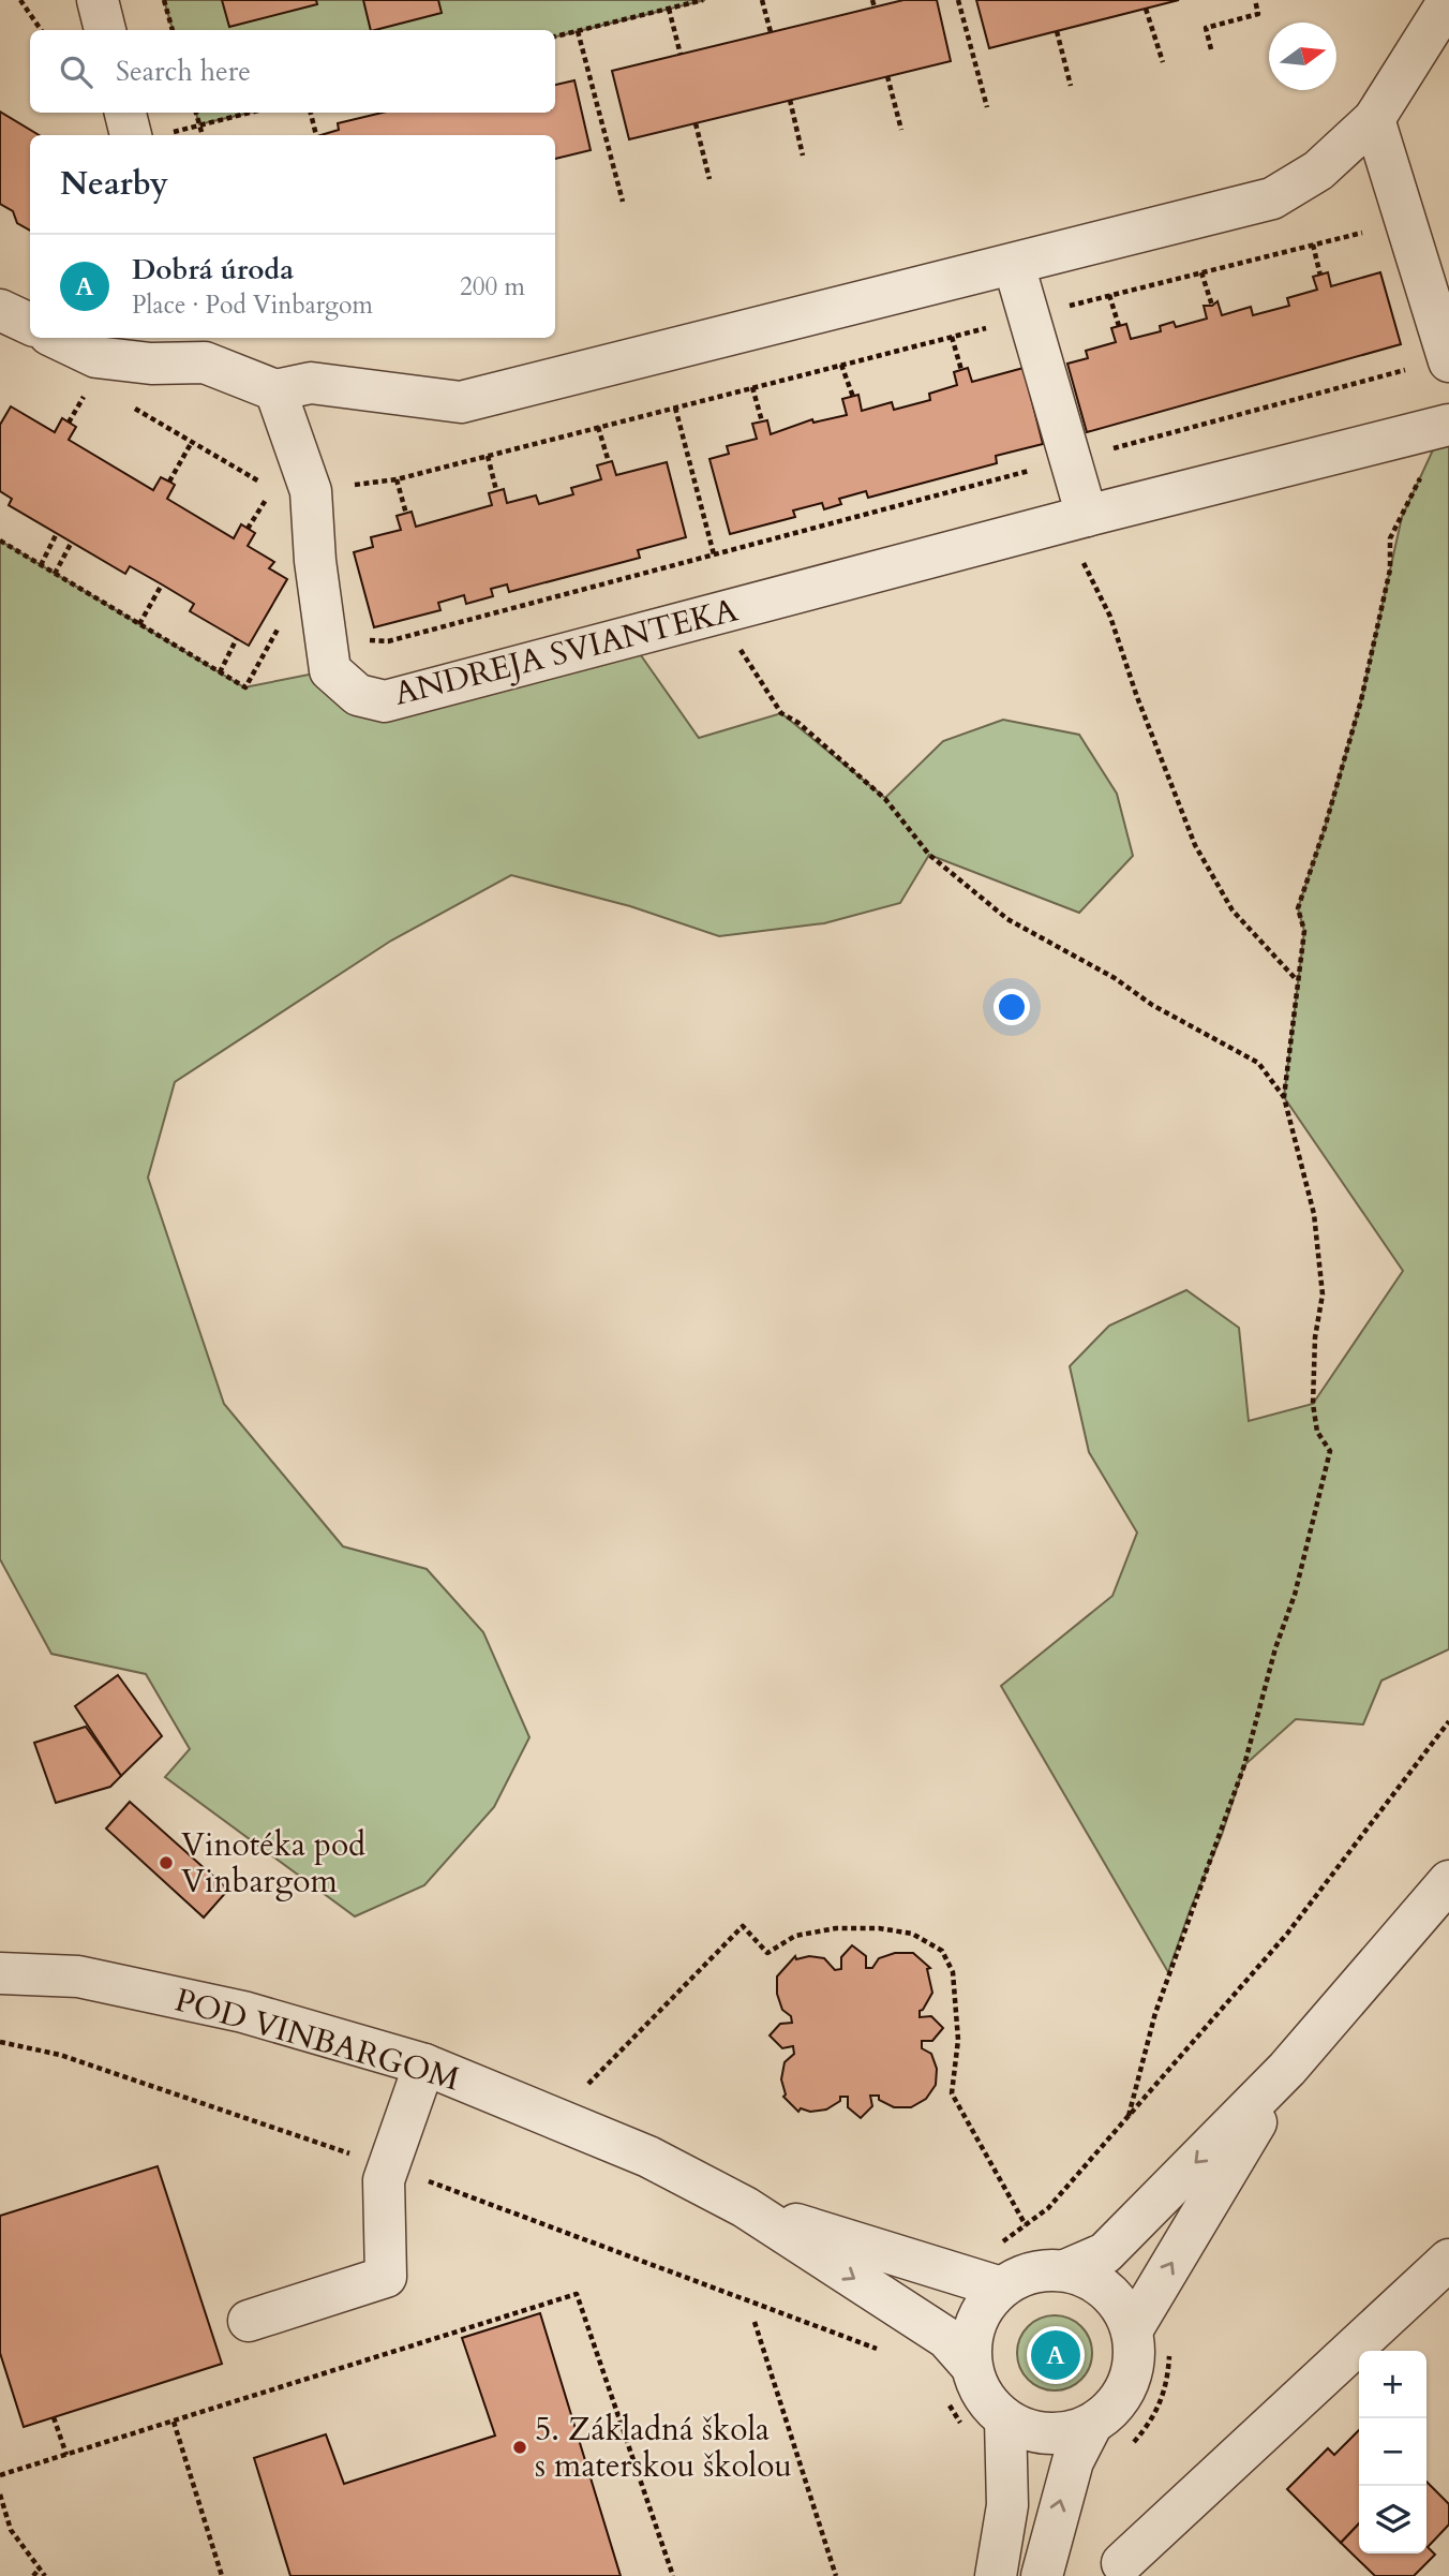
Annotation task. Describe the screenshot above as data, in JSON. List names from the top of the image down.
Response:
{
  "streets": {
    "street": ["ANDREJA SVIANTEKA", "POD VINBARGOM"]
  },
  "places": ["Vinotéka pod Vinbargom", "5. Základná škola s materskou školou"],
  "north": "right",
  "page": {
    "search": "Search here",
    "heading": "Nearby",
    "list": [
      {
        "mark": "A",
        "name": "Dobrá úroda",
        "note": "Place · Pod Vinbargom",
        "value": "200 m"
      }
    ],
    "pins": "A",
    "map_buttons": ["+", "−"]
  }
}
